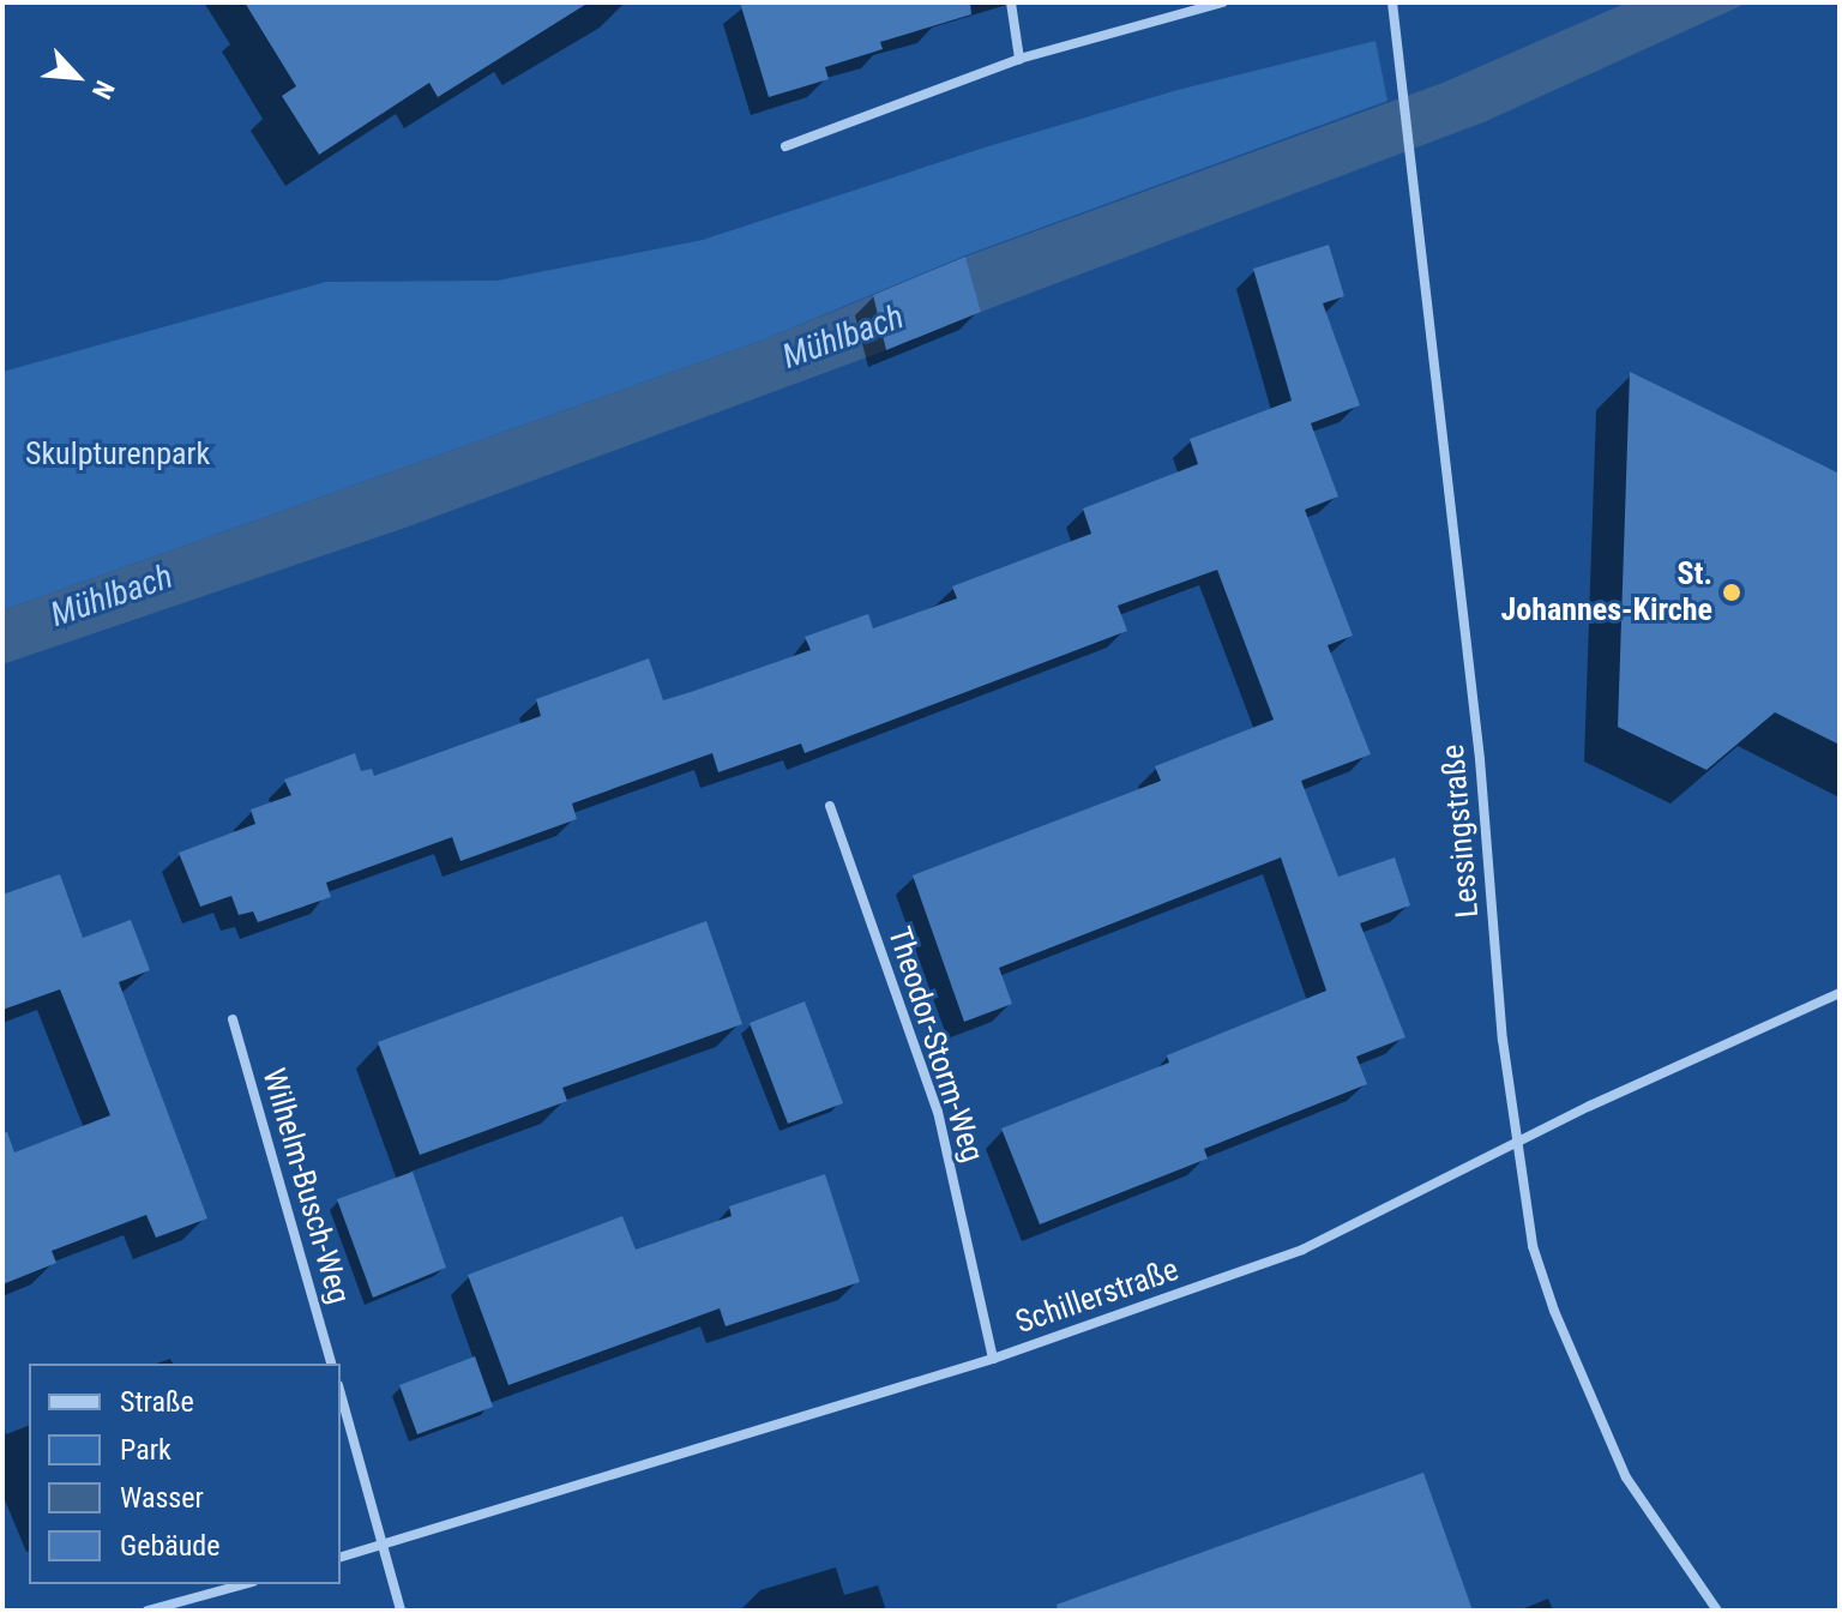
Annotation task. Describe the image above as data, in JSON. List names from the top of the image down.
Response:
{
  "streets": {
    "street": [
      "Lessingstraße",
      "Theodor-Storm-Weg",
      "Wilhelm-Busch-Weg",
      "Schillerstraße"
    ]
  },
  "crossings": [
    ["Lessingstraße", "Schillerstraße"],
    ["Theodor-Storm-Weg", "Schillerstraße"]
  ],
  "water": ["Mühlbach"],
  "parks": ["Skulpturenpark"],
  "places": ["St. Johannes-Kirche"],
  "legend": [
    "Straße",
    "Park",
    "Wasser",
    "Gebäude"
  ],
  "north": "bottom right"
}
